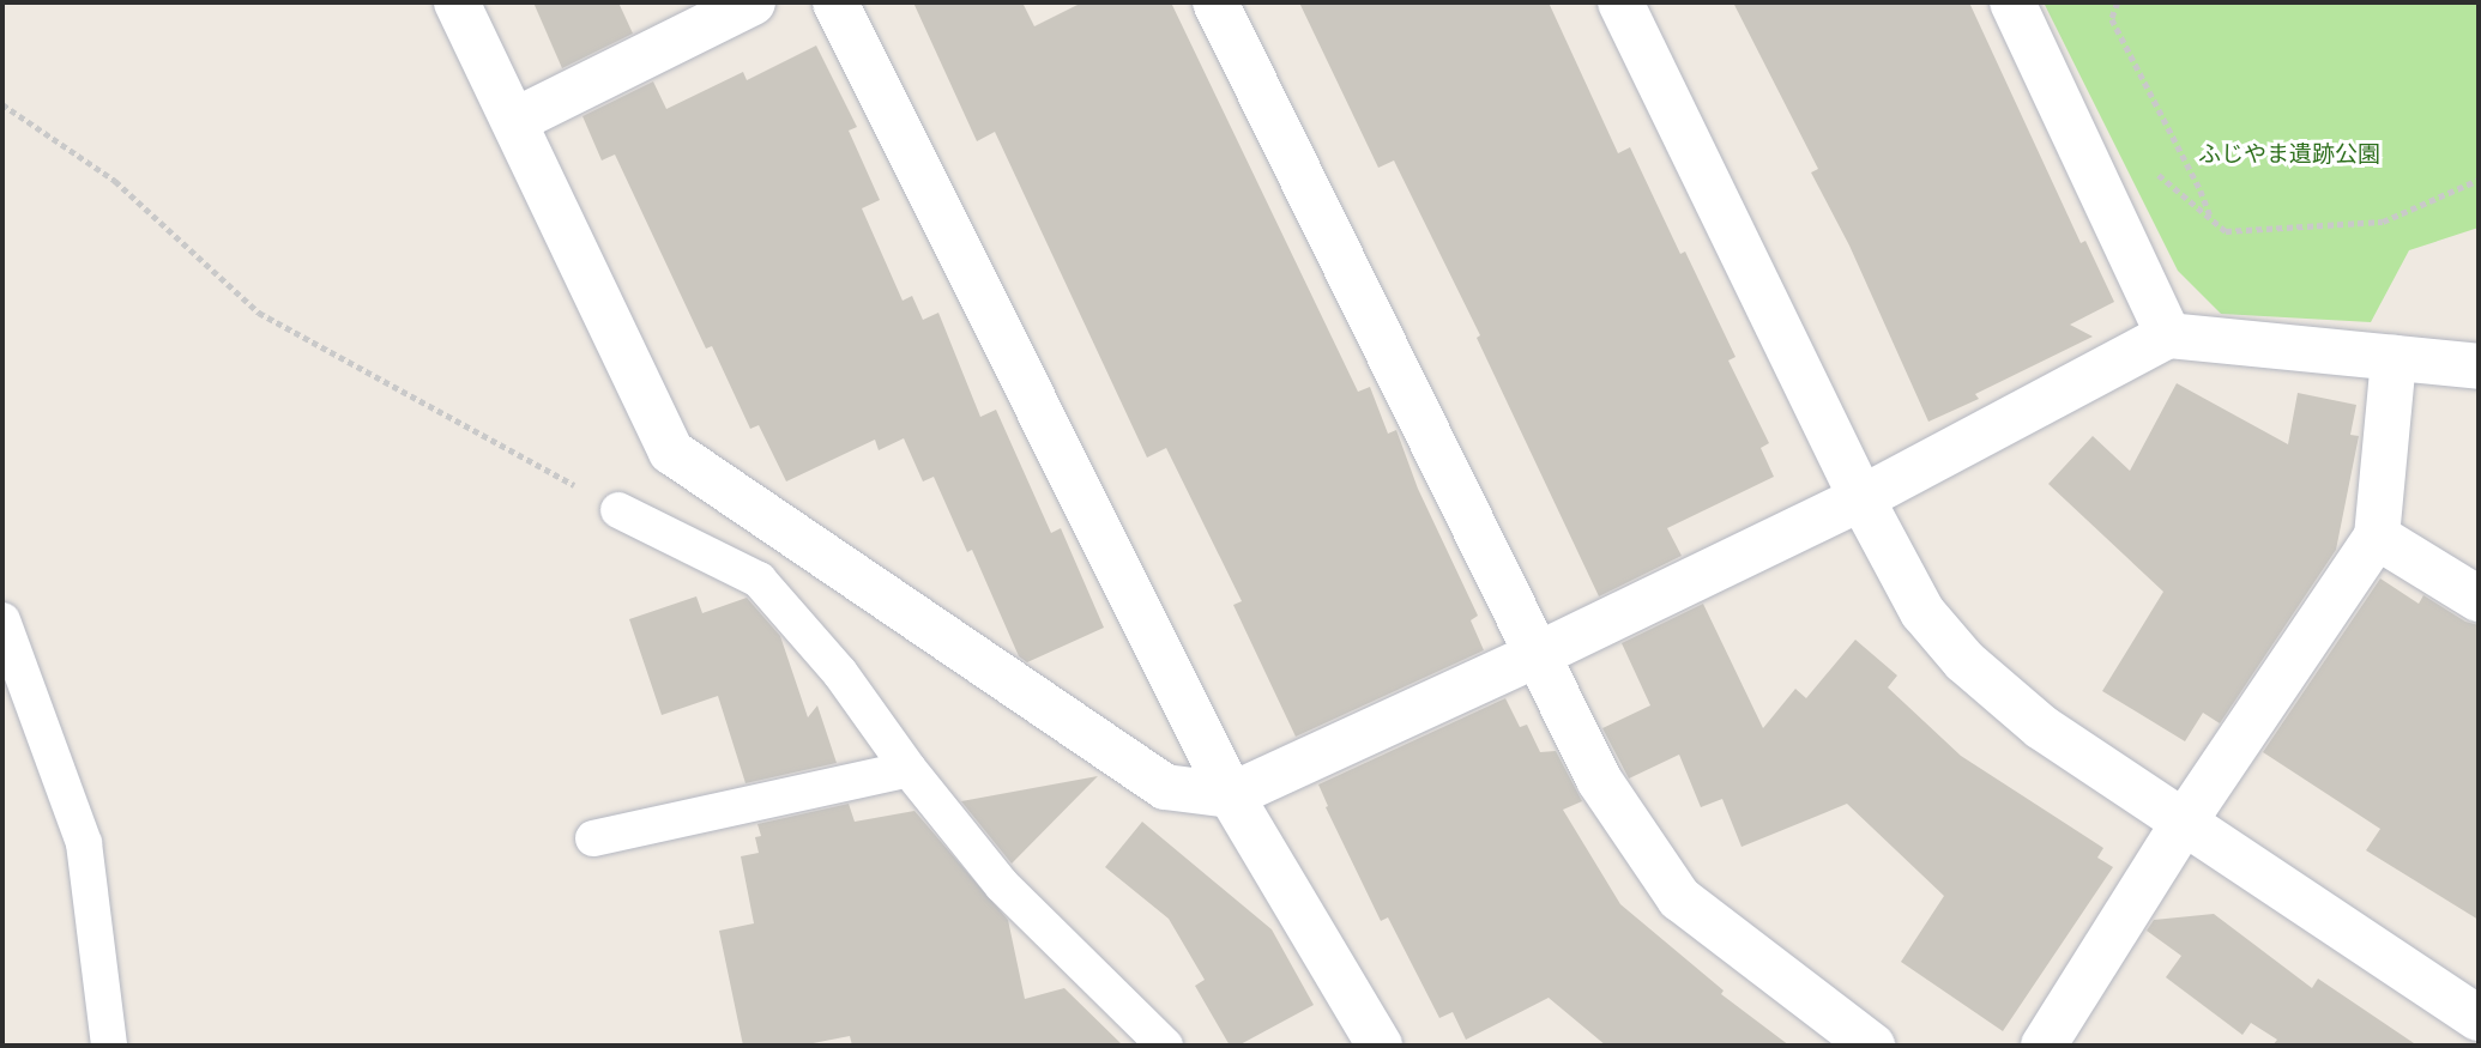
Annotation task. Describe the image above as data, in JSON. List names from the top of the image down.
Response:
{
  "parks": ["ふじやま遺跡公園"]
}
